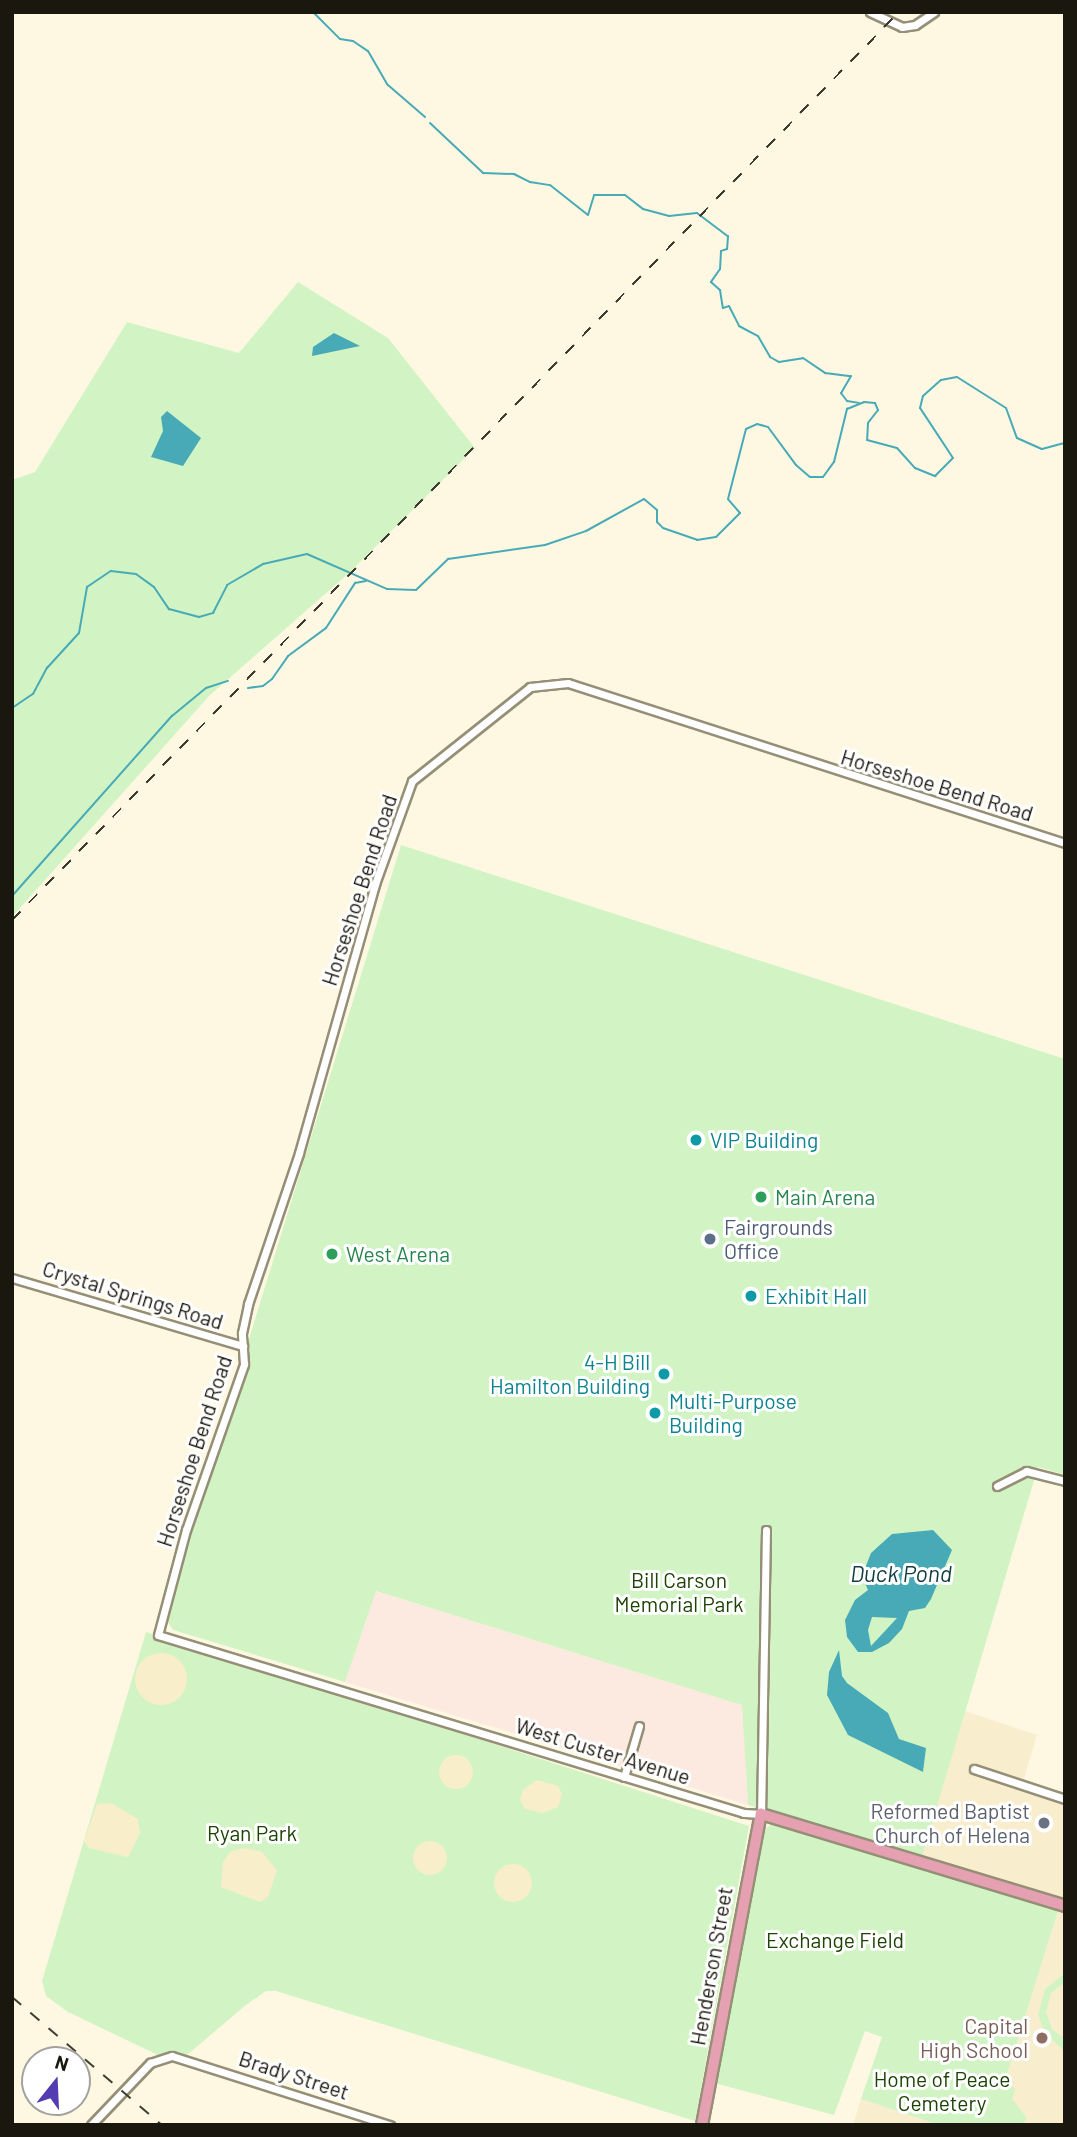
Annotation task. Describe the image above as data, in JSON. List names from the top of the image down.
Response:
{
  "streets": {
    "main road": ["West Custer Avenue", "Henderson Street"],
    "street": ["Horseshoe Bend Road", "Crystal Springs Road", "Brady Street"]
  },
  "crossings": [
    ["Horseshoe Bend Road", "Crystal Springs Road"],
    ["Horseshoe Bend Road", "West Custer Avenue"],
    ["West Custer Avenue", "Henderson Street"]
  ],
  "water": ["Duck Pond"],
  "parks": [
    "Bill Carson Memorial Park",
    "Ryan Park",
    "Exchange Field",
    "Home of Peace Cemetery"
  ],
  "places": [
    "VIP Building",
    "Main Arena",
    "Fairgrounds Office",
    "West Arena",
    "Exhibit Hall",
    "4-H Bill Hamilton Building",
    "Multi-Purpose Building",
    "Reformed Baptist Church of Helena",
    "Capital High School"
  ],
  "north": "top"
}
